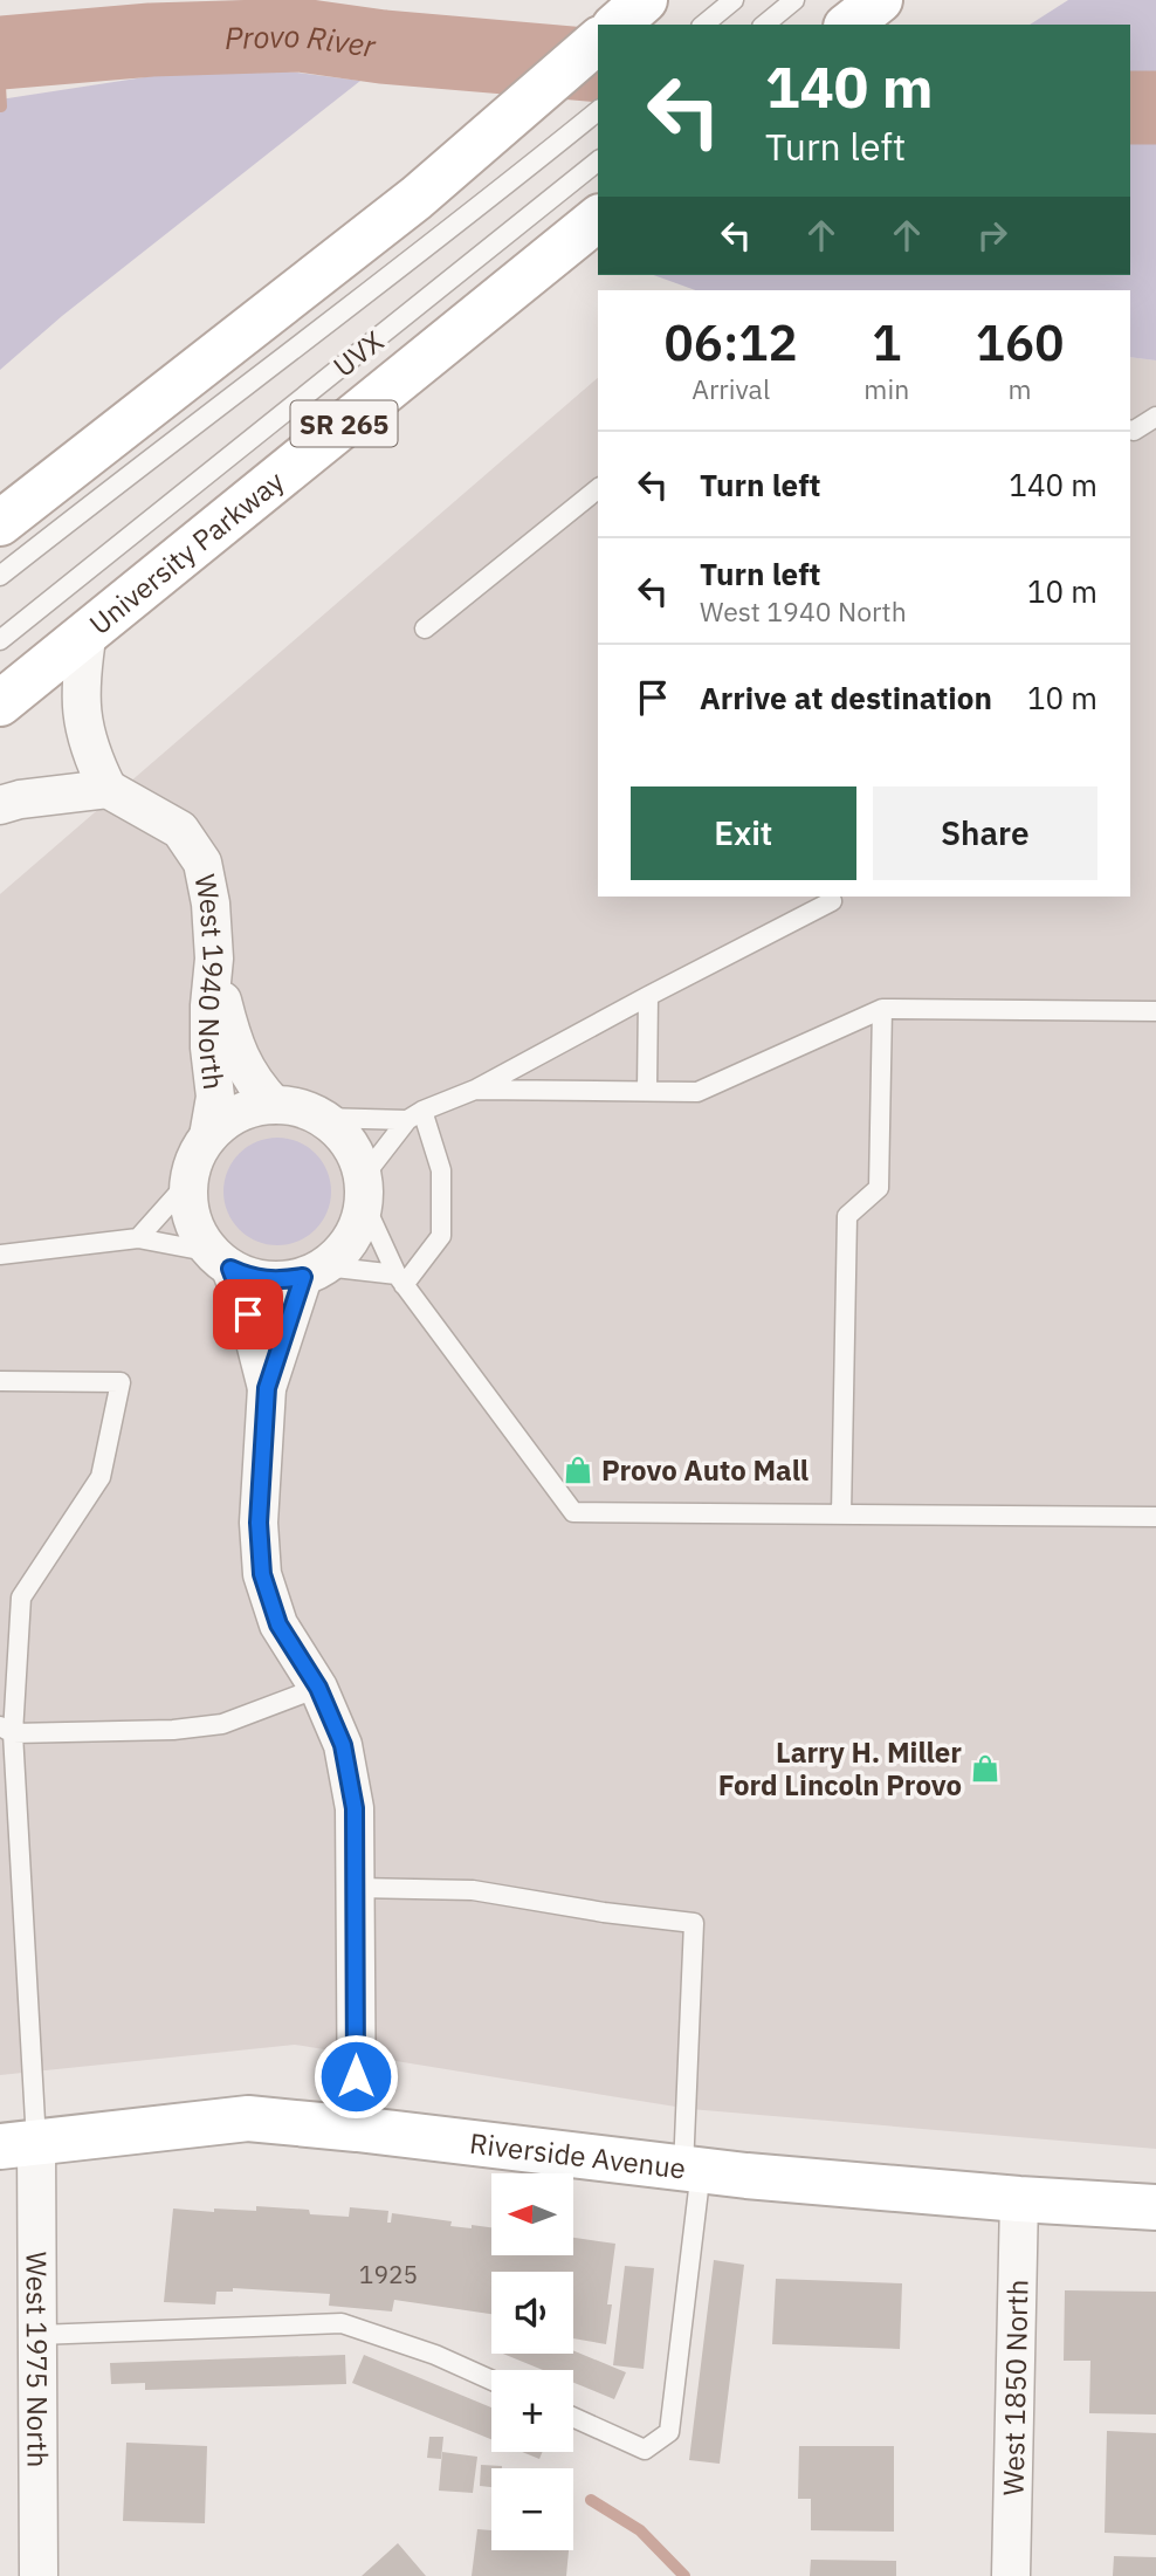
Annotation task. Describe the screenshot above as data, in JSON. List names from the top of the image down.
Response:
{
  "streets": {
    "main road": ["SR 265", "University Parkway", "Riverside Avenue"],
    "street": ["West 1940 North", "West 1975 North", "West 1850 North"],
    "lane": ["UVX"]
  },
  "crossings": [
    ["Riverside Avenue", "West 1975 North"],
    ["Riverside Avenue", "West 1850 North"]
  ],
  "water": ["Provo River"],
  "places": {
    "shop": ["Provo Auto Mall", "Larry H. Miller Ford Lincoln Provo"]
  },
  "house_numbers": ["1925"],
  "north": "left",
  "page": {
    "turn": ["140 m", "Turn left"],
    "eta": [
      "06:12",
      "Arrival",
      "1",
      "min",
      "160",
      "m"
    ],
    "list": [
      {
        "name": "Turn left",
        "value": "140 m"
      },
      {
        "name": "Turn left",
        "note": "West 1940 North",
        "value": "10 m"
      },
      {
        "name": "Arrive at destination",
        "value": "10 m"
      }
    ],
    "buttons": ["Exit", "Share"],
    "map_buttons": ["+", "−"]
  }
}
